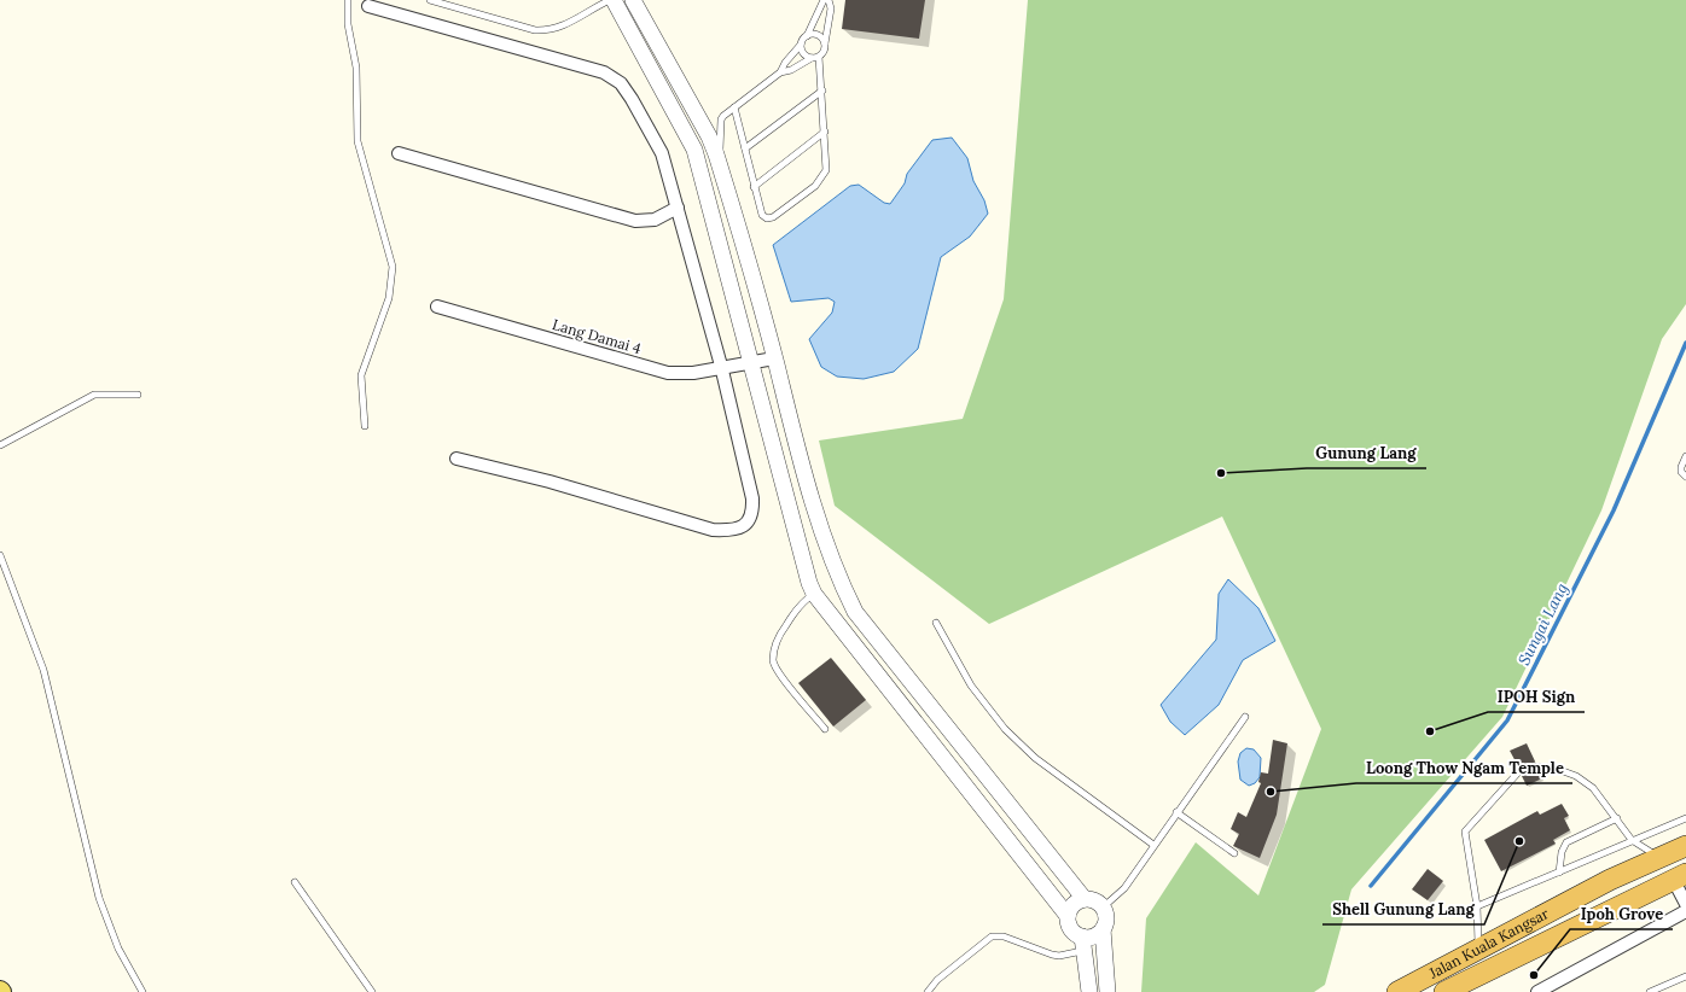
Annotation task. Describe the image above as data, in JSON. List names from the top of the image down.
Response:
{
  "streets": {
    "highway": ["Jalan Kuala Kangsar"],
    "street": ["Lang Damai 4"]
  },
  "water": ["Sungai Lang"],
  "places": [
    "Gunung Lang",
    "IPOH Sign",
    "Loong Thow Ngam Temple",
    "Shell Gunung Lang",
    "Ipoh Grove"
  ]
}
